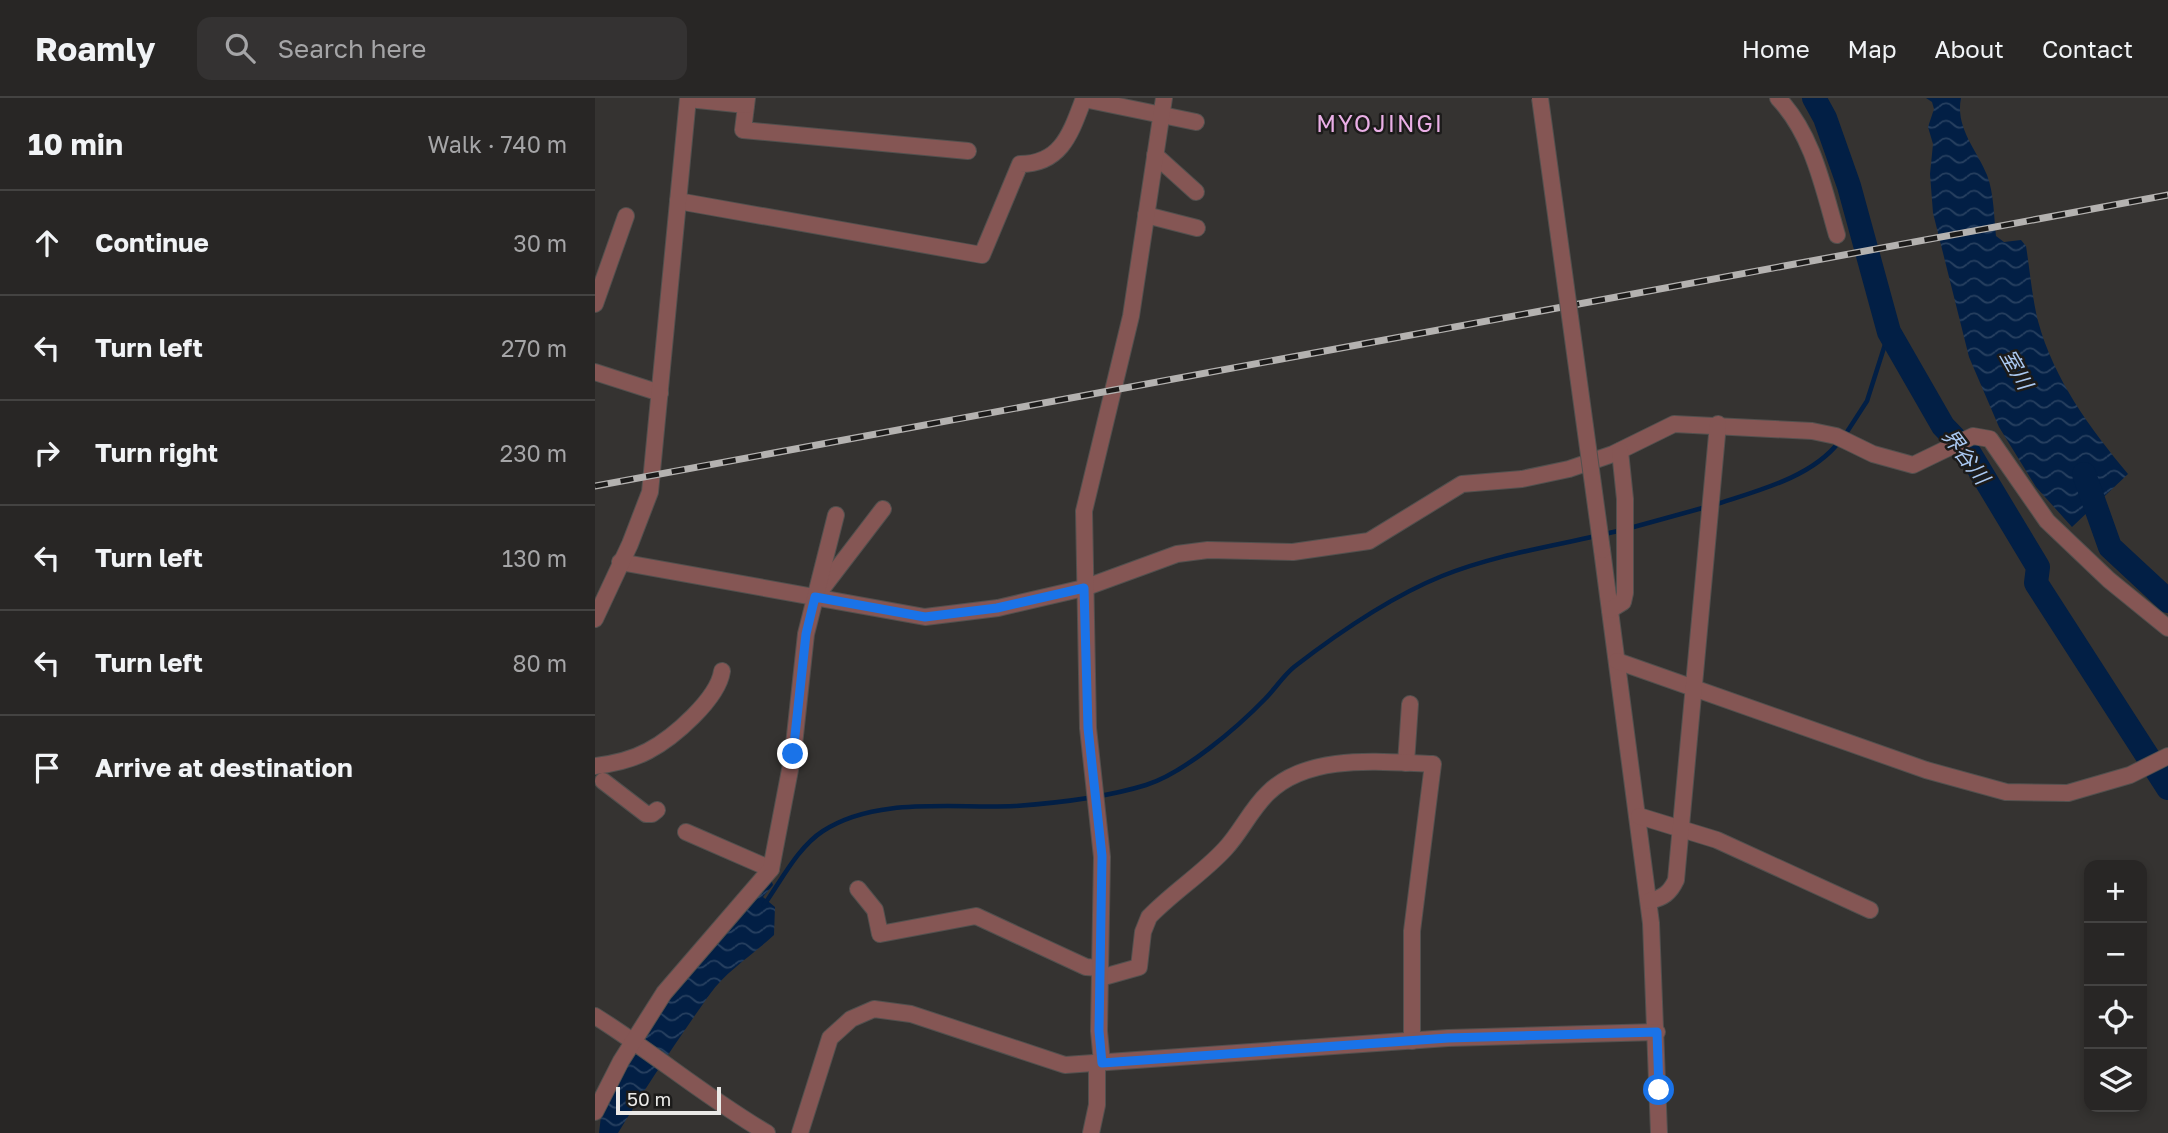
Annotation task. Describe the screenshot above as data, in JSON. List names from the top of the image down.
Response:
{
  "districts": ["MYOJINGI"],
  "water": ["室川", "界谷川"],
  "scale_bar": "50 m",
  "page": {
    "header": "Roamly",
    "search": "Search here",
    "nav": [
      "Home",
      "Map",
      "About",
      "Contact"
    ],
    "heading": ["10 min", "Walk · 740 m"],
    "list": [
      ["Continue", "30 m"],
      ["Turn left", "270 m"],
      ["Turn right", "230 m"],
      ["Turn left", "130 m"],
      ["Turn left", "80 m"],
      "Arrive at destination"
    ],
    "map_buttons": ["+", "−"],
    "scale": "50 m"
  }
}
